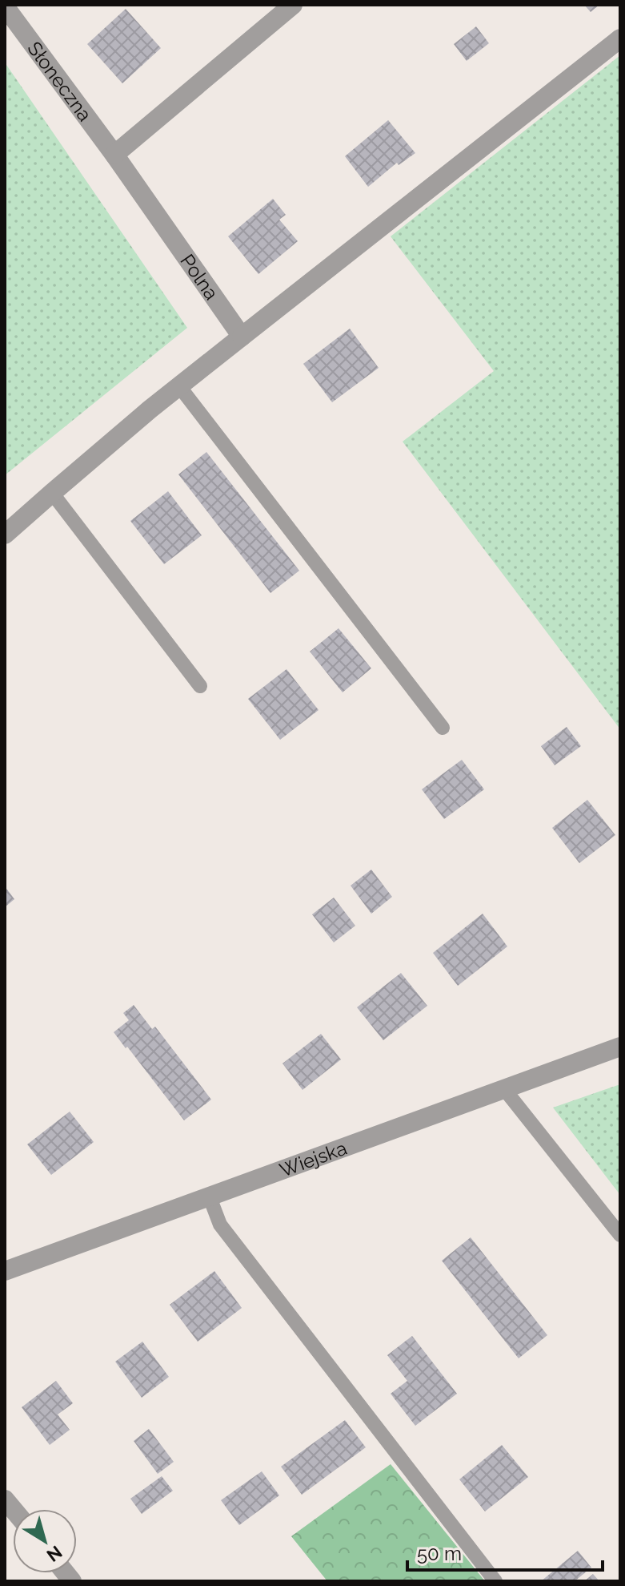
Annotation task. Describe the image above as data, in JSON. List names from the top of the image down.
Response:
{
  "streets": {
    "street": ["Słoneczna", "Polna", "Wiejska"]
  },
  "crossings": [
    ["Słoneczna", "Polna"]
  ],
  "scale_bar": "50 m",
  "north": "bottom right"
}
